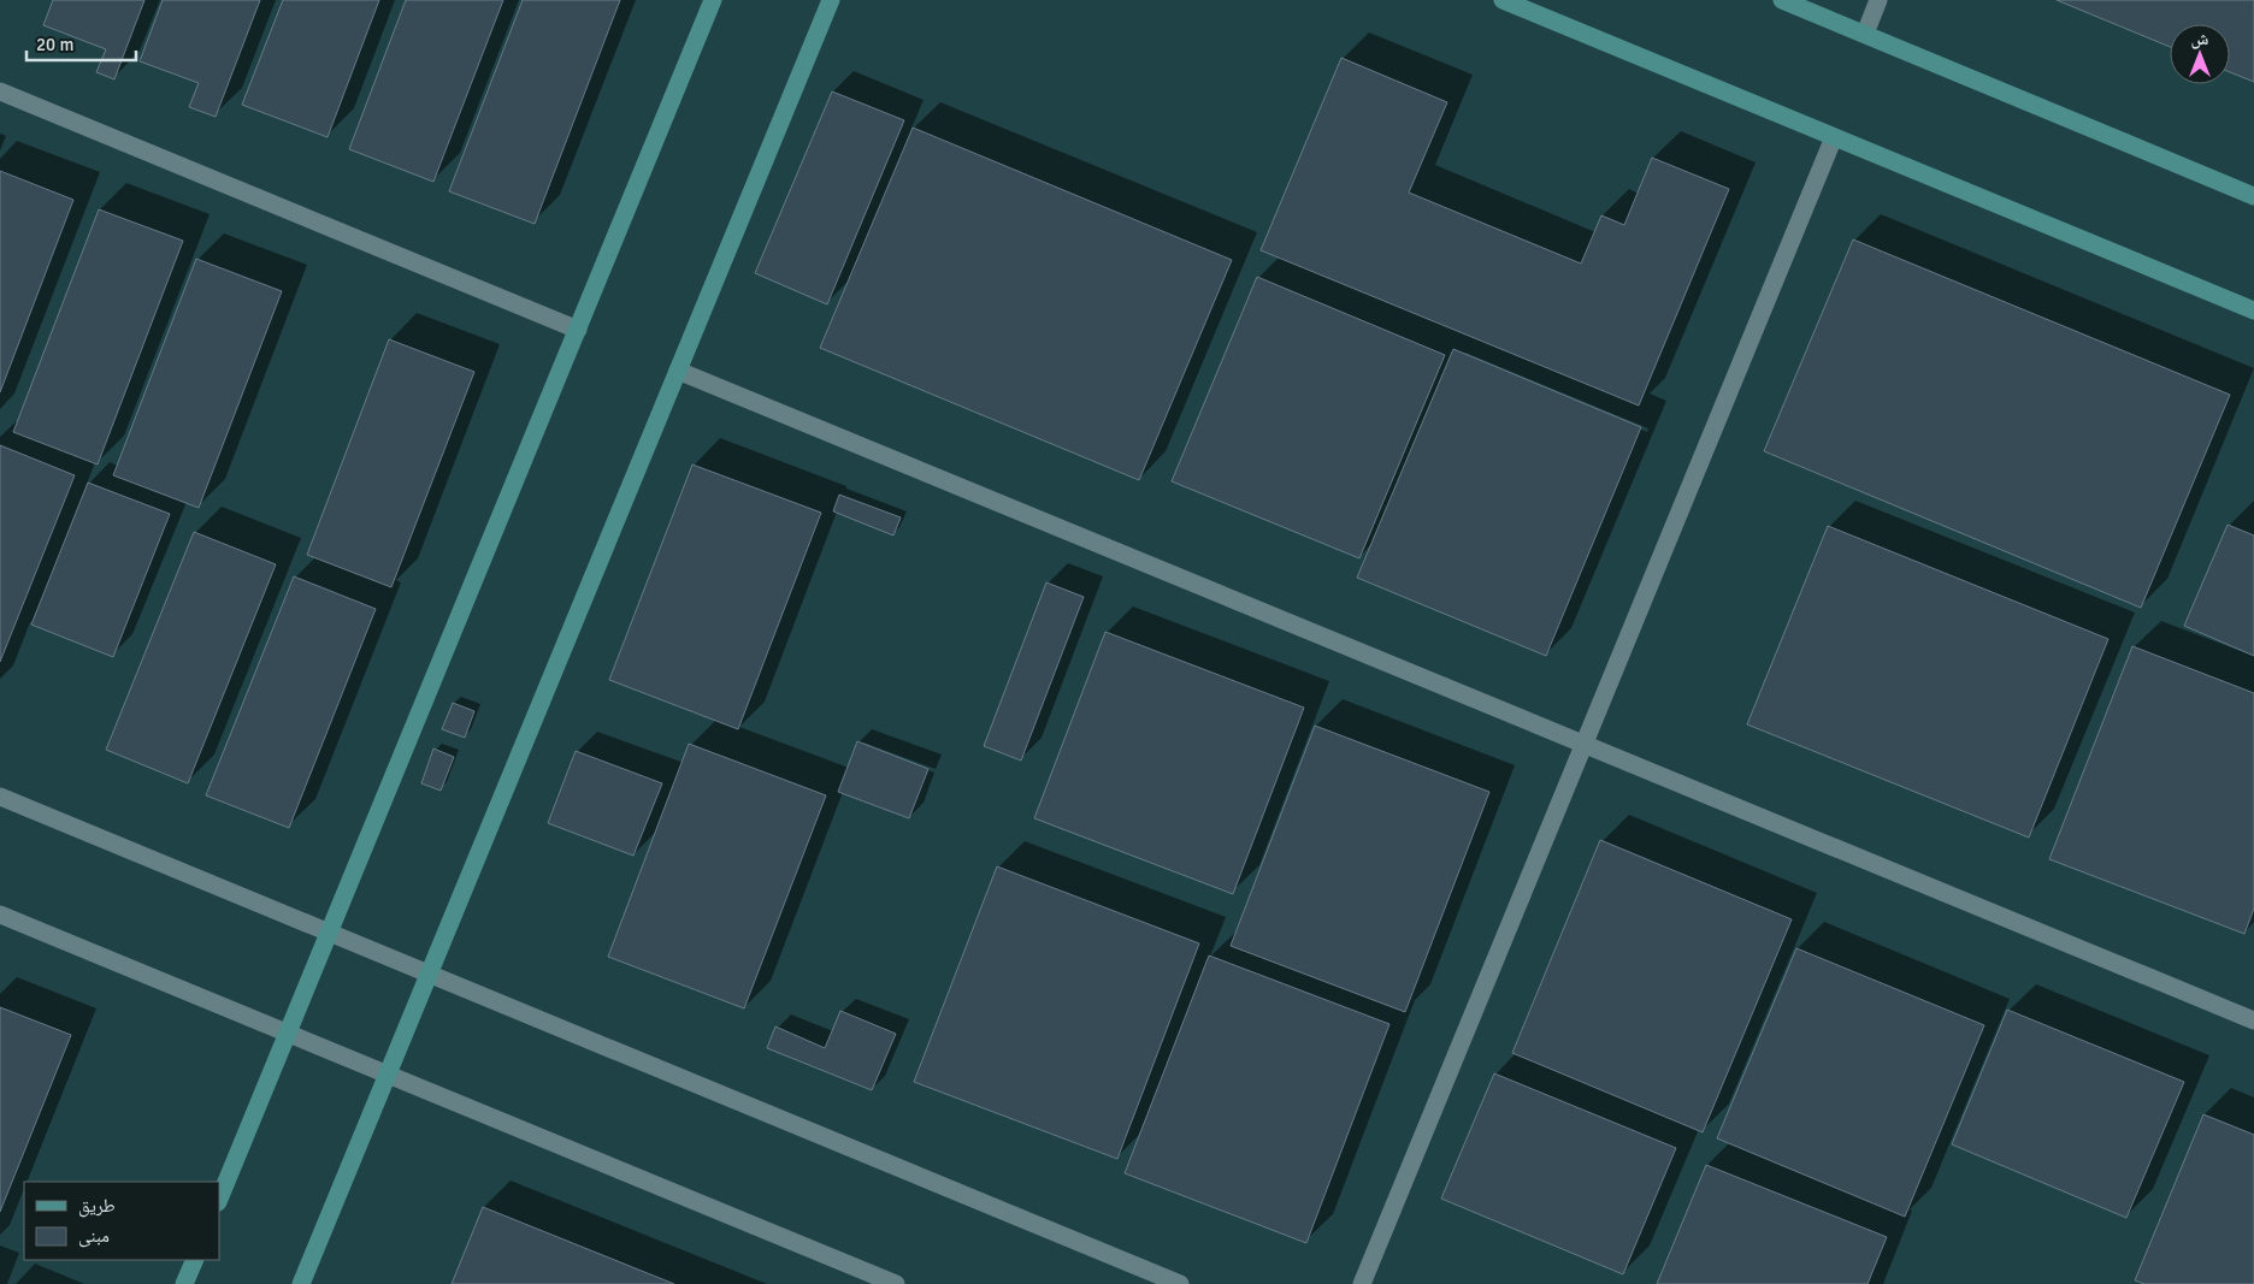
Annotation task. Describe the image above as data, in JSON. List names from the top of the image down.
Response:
{
  "legend": ["طريق", "مبنى"],
  "scale_bar": "20 m",
  "north": "top"
}
